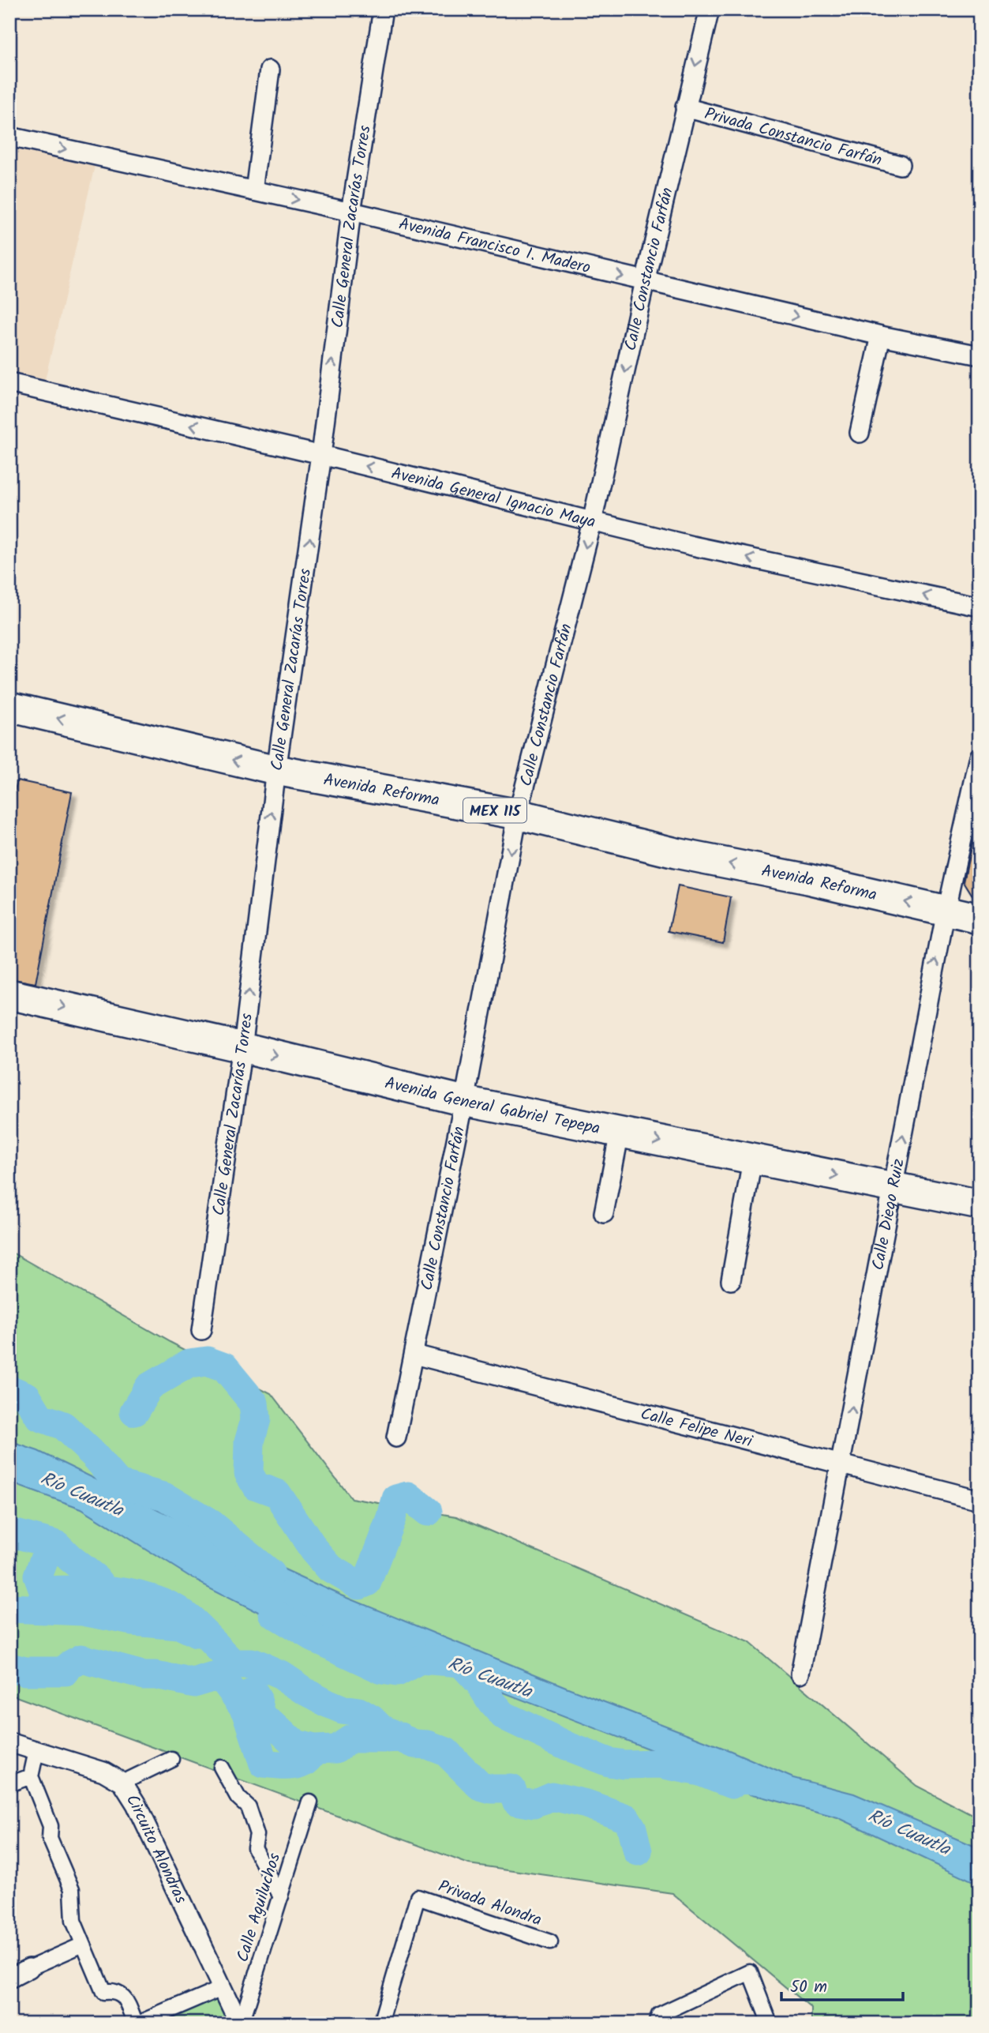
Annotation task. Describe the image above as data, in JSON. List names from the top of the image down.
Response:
{
  "streets": {
    "main road": ["Avenida Reforma", "MEX 115", "Avenida General Gabriel Tepepa"],
    "street": [
      "Privada Constancio Farfán",
      "Calle General Zacarías Torres",
      "Avenida Francisco I. Madero",
      "Calle Constancio Farfán",
      "Avenida General Ignacio Maya",
      "Calle Diego Ruiz",
      "Calle Felipe Neri",
      "Circuito Alondras",
      "Privada Alondra",
      "Calle Aguiluchos"
    ]
  },
  "crossings": [
    ["Privada Constancio Farfán", "Calle Constancio Farfán"],
    ["Calle General Zacarías Torres", "Avenida Francisco I. Madero"],
    ["Calle General Zacarías Torres", "Avenida General Ignacio Maya"],
    ["Calle General Zacarías Torres", "Avenida Reforma"],
    ["Calle General Zacarías Torres", "Avenida General Gabriel Tepepa"],
    ["Avenida Francisco I. Madero", "Calle Constancio Farfán"],
    ["Calle Constancio Farfán", "Avenida General Ignacio Maya"],
    ["Calle Constancio Farfán", "Avenida Reforma"],
    ["Calle Constancio Farfán", "Avenida General Gabriel Tepepa"],
    ["Calle Constancio Farfán", "Calle Felipe Neri"],
    ["Avenida Reforma", "Calle Diego Ruiz"],
    ["Avenida General Gabriel Tepepa", "Calle Diego Ruiz"],
    ["Calle Diego Ruiz", "Calle Felipe Neri"],
    ["Circuito Alondras", "Calle Aguiluchos"]
  ],
  "one_way": [
    "Calle General Zacarías Torres",
    "Avenida Francisco I. Madero",
    "Calle Constancio Farfán",
    "Avenida General Ignacio Maya",
    "Avenida Reforma",
    "Avenida General Gabriel Tepepa",
    "Calle Diego Ruiz"
  ],
  "water": ["Río Cuautla"],
  "scale_bar": "50 m"
}
